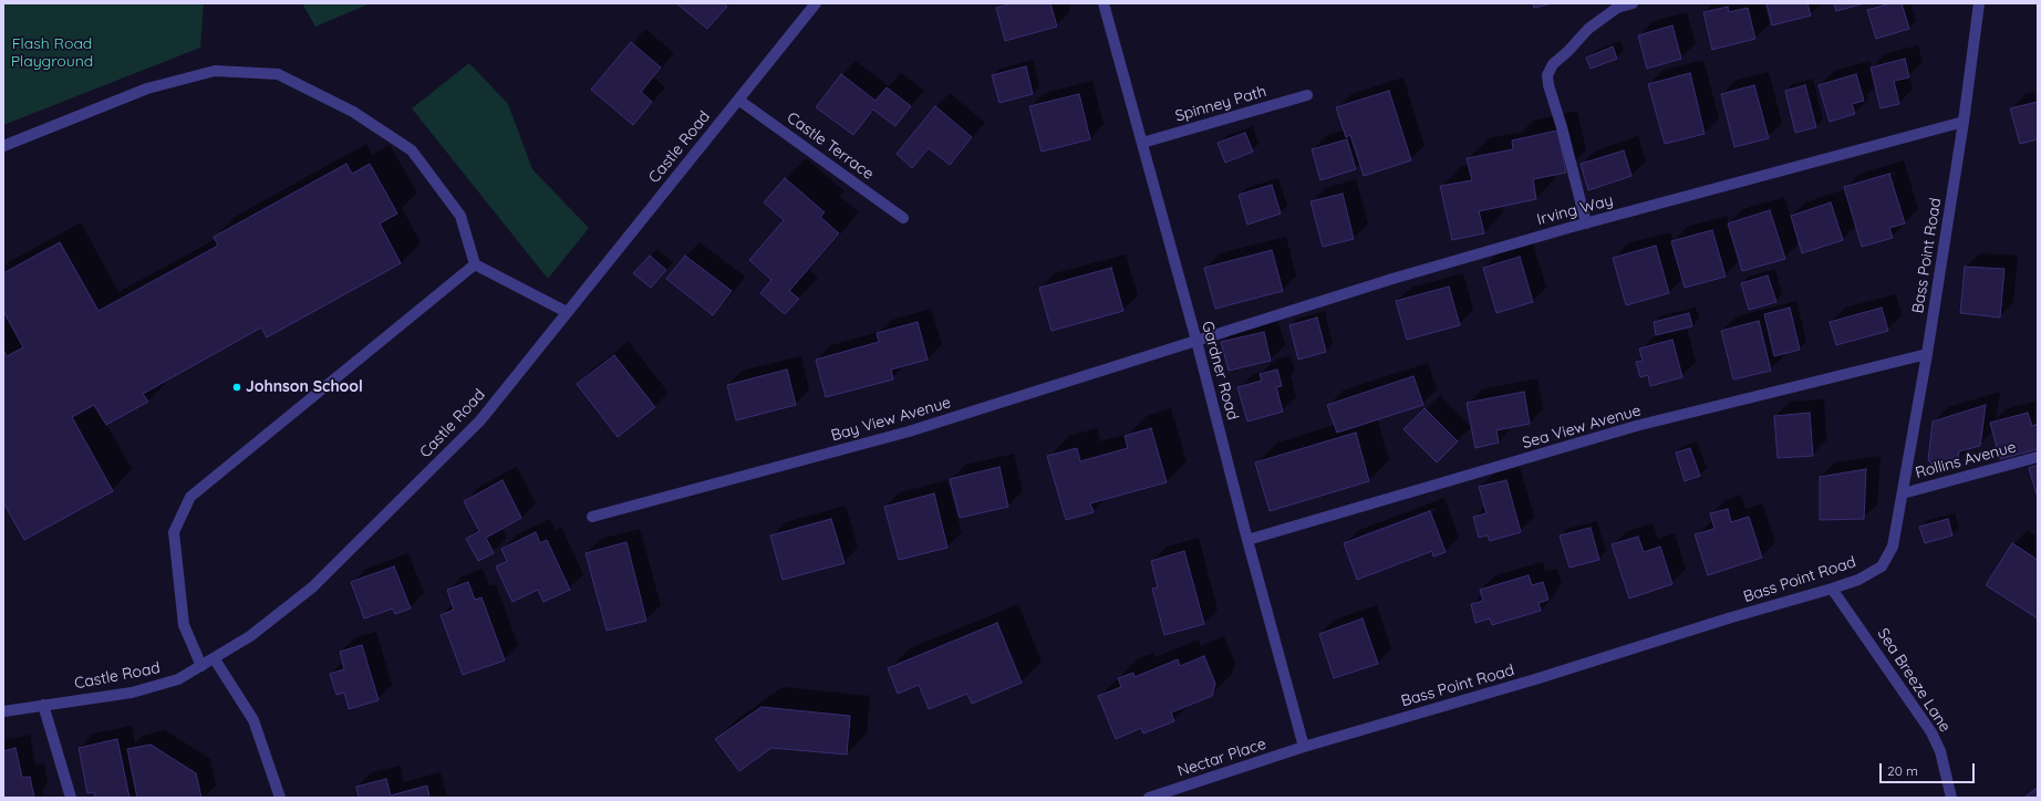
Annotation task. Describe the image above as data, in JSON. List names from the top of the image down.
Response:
{
  "streets": {
    "street": [
      "Spinney Path",
      "Castle Terrace",
      "Castle Road",
      "Irving Way",
      "Bass Point Road",
      "Gardner Road",
      "Bay View Avenue",
      "Sea View Avenue",
      "Rollins Avenue",
      "Sea Breeze Lane",
      "Nectar Place"
    ]
  },
  "crossings": [
    ["Spinney Path", "Gardner Road"],
    ["Castle Terrace", "Castle Road"],
    ["Irving Way", "Bass Point Road"],
    ["Irving Way", "Gardner Road"],
    ["Irving Way", "Bay View Avenue"],
    ["Bass Point Road", "Gardner Road"],
    ["Bass Point Road", "Sea View Avenue"],
    ["Bass Point Road", "Rollins Avenue"],
    ["Bass Point Road", "Sea Breeze Lane"],
    ["Bass Point Road", "Nectar Place"],
    ["Gardner Road", "Bay View Avenue"],
    ["Gardner Road", "Sea View Avenue"],
    ["Gardner Road", "Nectar Place"]
  ],
  "parks": ["Flash Road Playground"],
  "places": ["Johnson School"],
  "scale_bar": "20 m"
}
